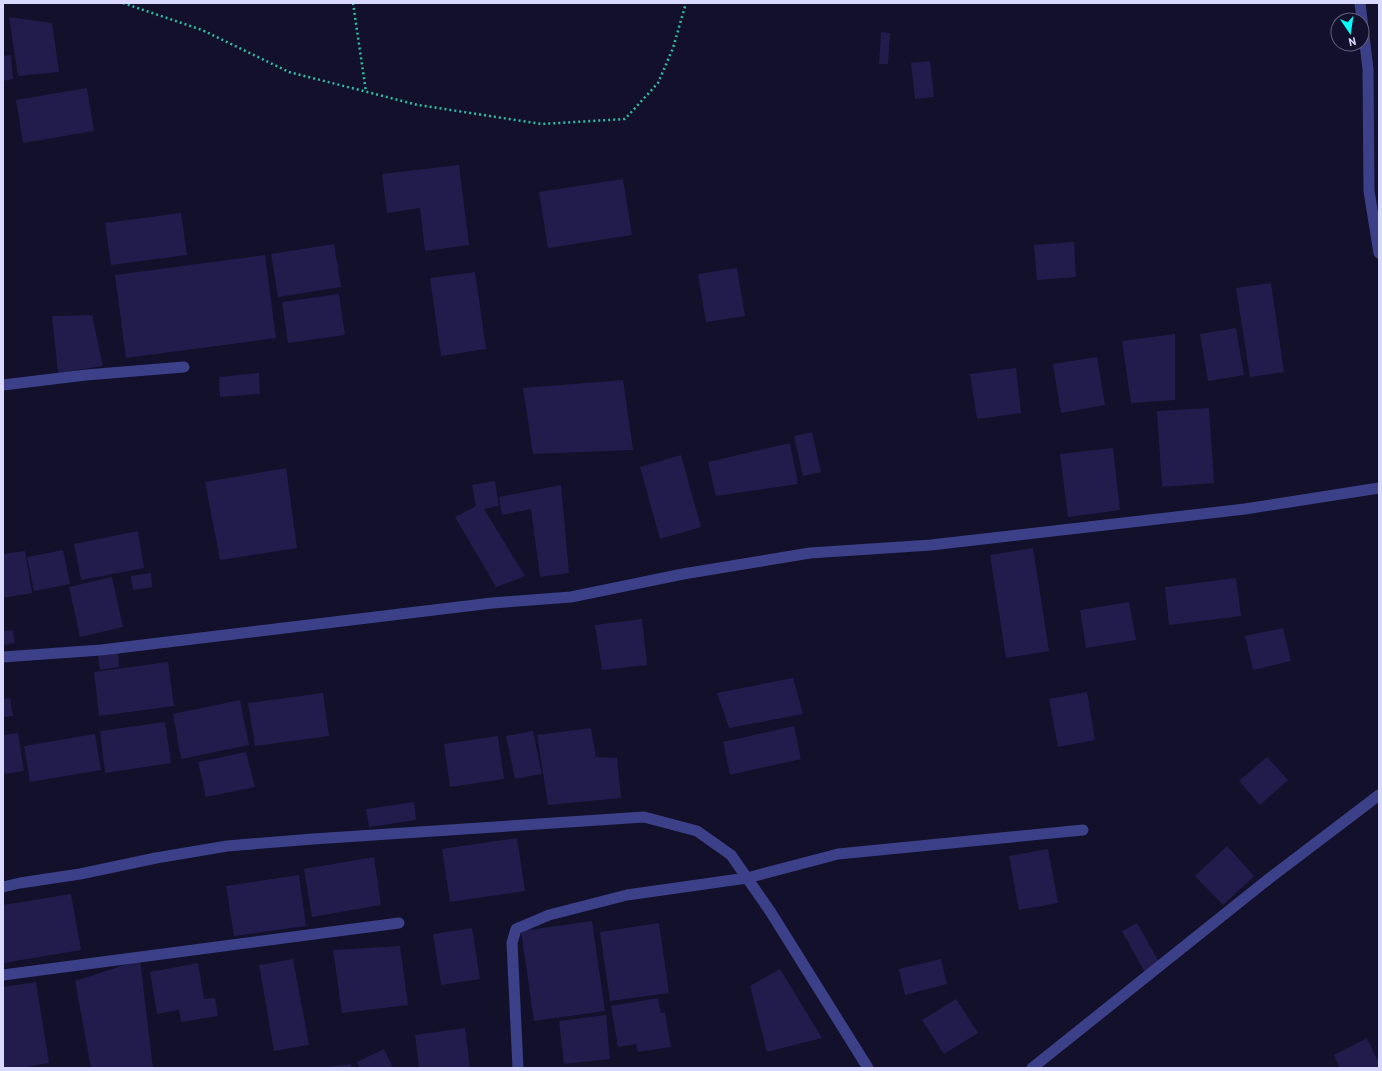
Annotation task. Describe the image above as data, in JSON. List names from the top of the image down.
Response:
{
  "north": "bottom"
}
